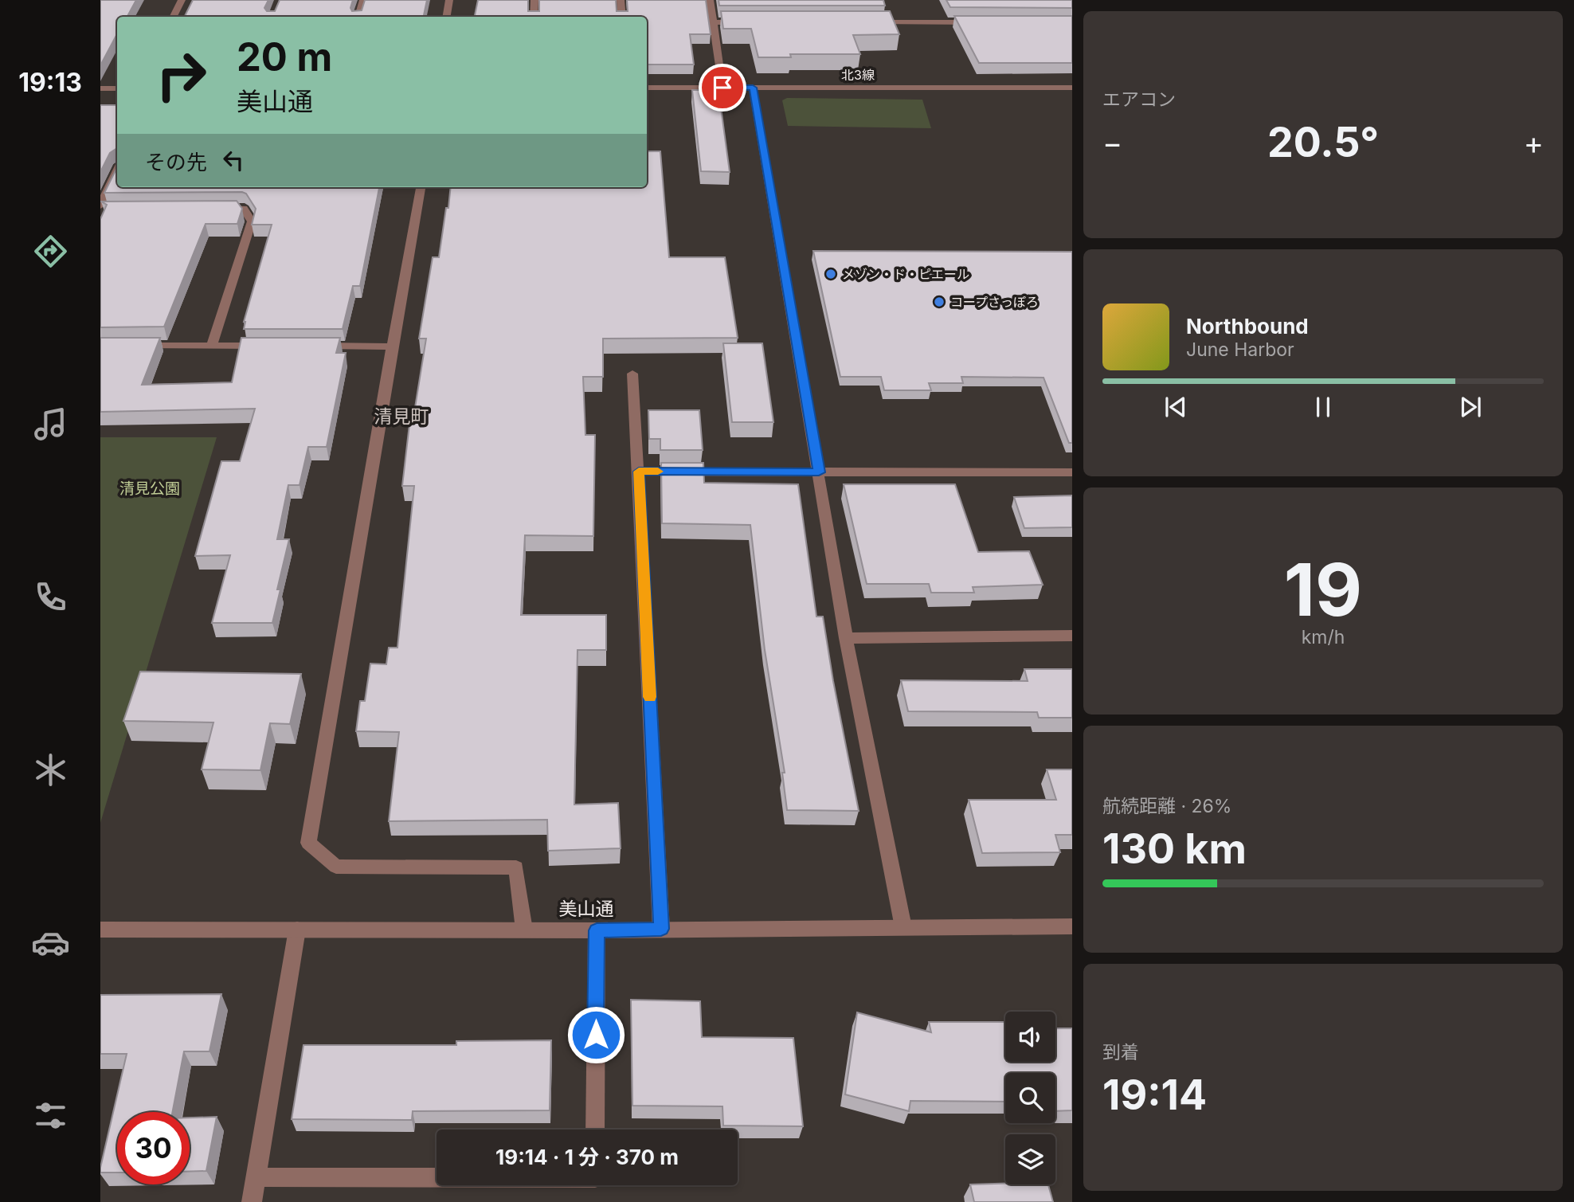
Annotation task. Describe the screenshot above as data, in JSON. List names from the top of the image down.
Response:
{
  "streets": {
    "street": ["北3線", "美山通"]
  },
  "districts": ["清見町"],
  "parks": ["清見公園"],
  "places": ["メゾン・ド・ピエール", "コープさっぽろ"],
  "page": {
    "tabs": "19:13",
    "tile": [
      "エアコン",
      ["19", "km/h"],
      ["航続距離 · 26%", "130 km"],
      ["到着", "19:14"]
    ],
    "turn": ["20 m", "美山通"],
    "heat": ["−", "20.5°", "+"],
    "then": "その先",
    "song": ["Northbound", "June Harbor"],
    "limit": "30",
    "trip": "19:14 · 1 分 · 370 m"
  }
}
